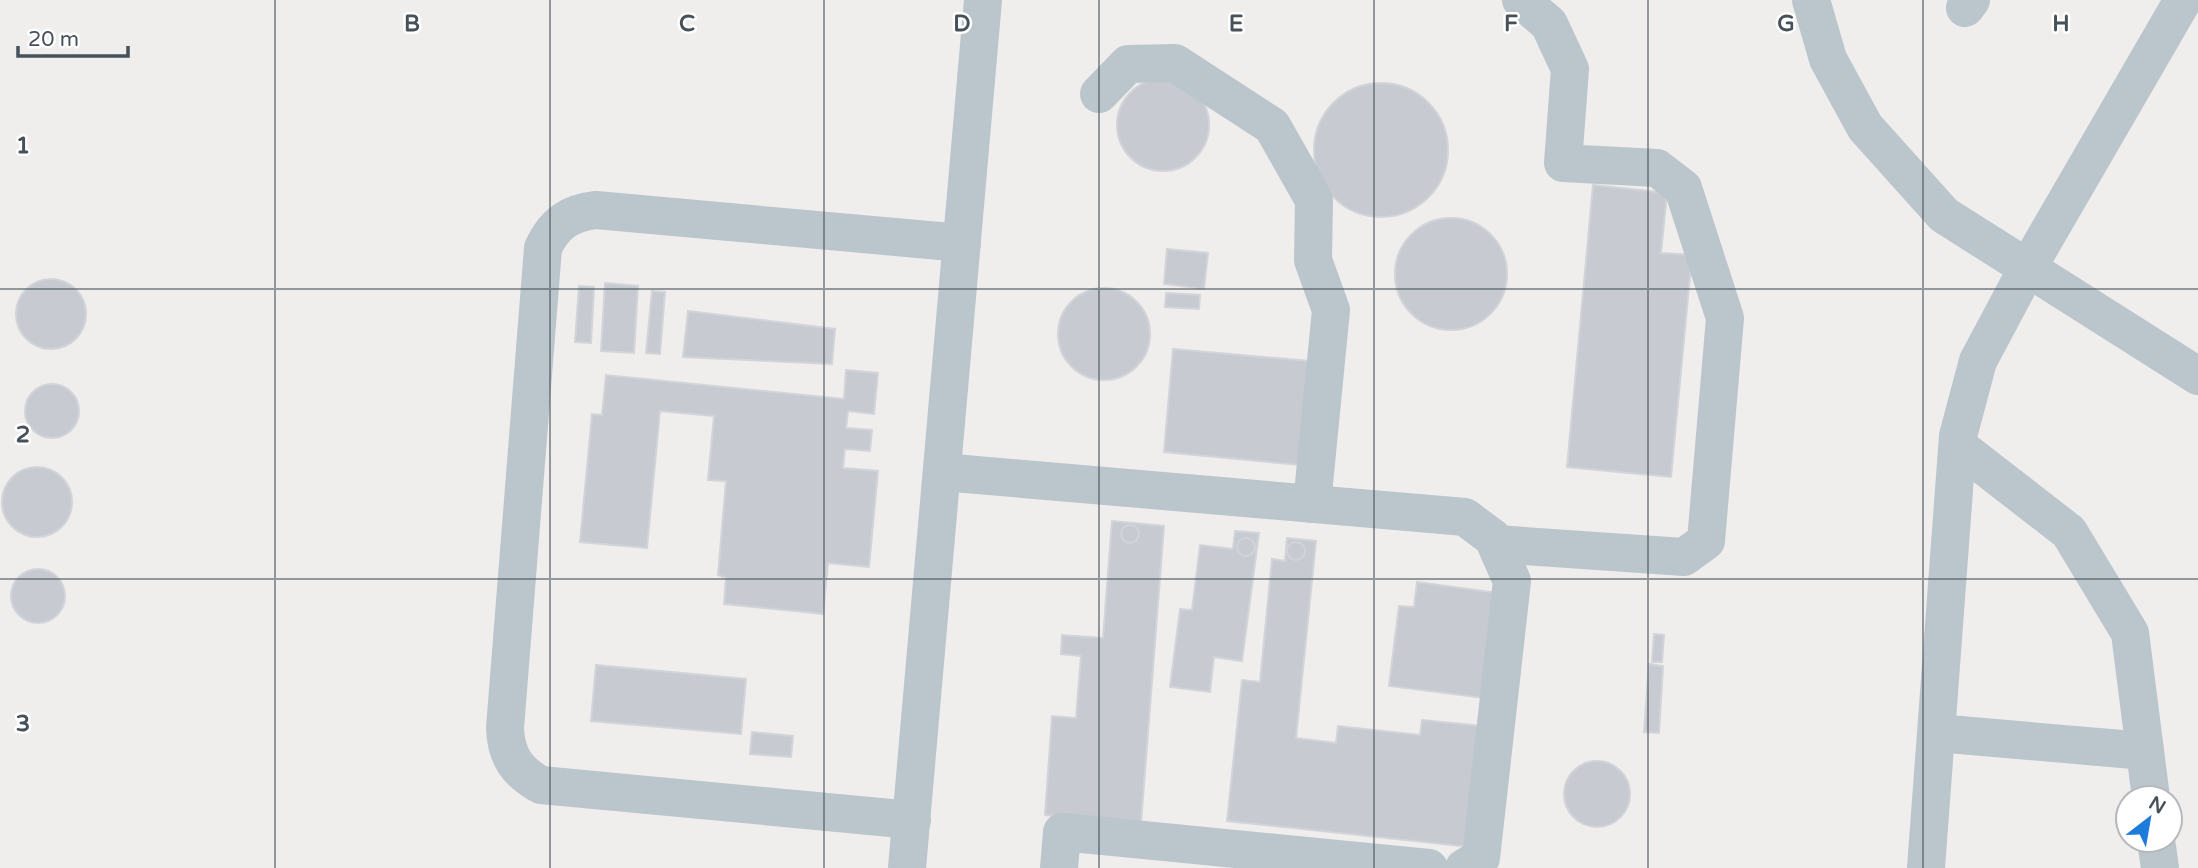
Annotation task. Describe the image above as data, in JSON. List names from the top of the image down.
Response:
{
  "scale_bar": "20 m",
  "north": "top right",
  "grid": {
    "columns": [
      "B",
      "C",
      "D",
      "E",
      "F",
      "G",
      "H"
    ],
    "rows": ["1", "2", "3"]
  }
}
